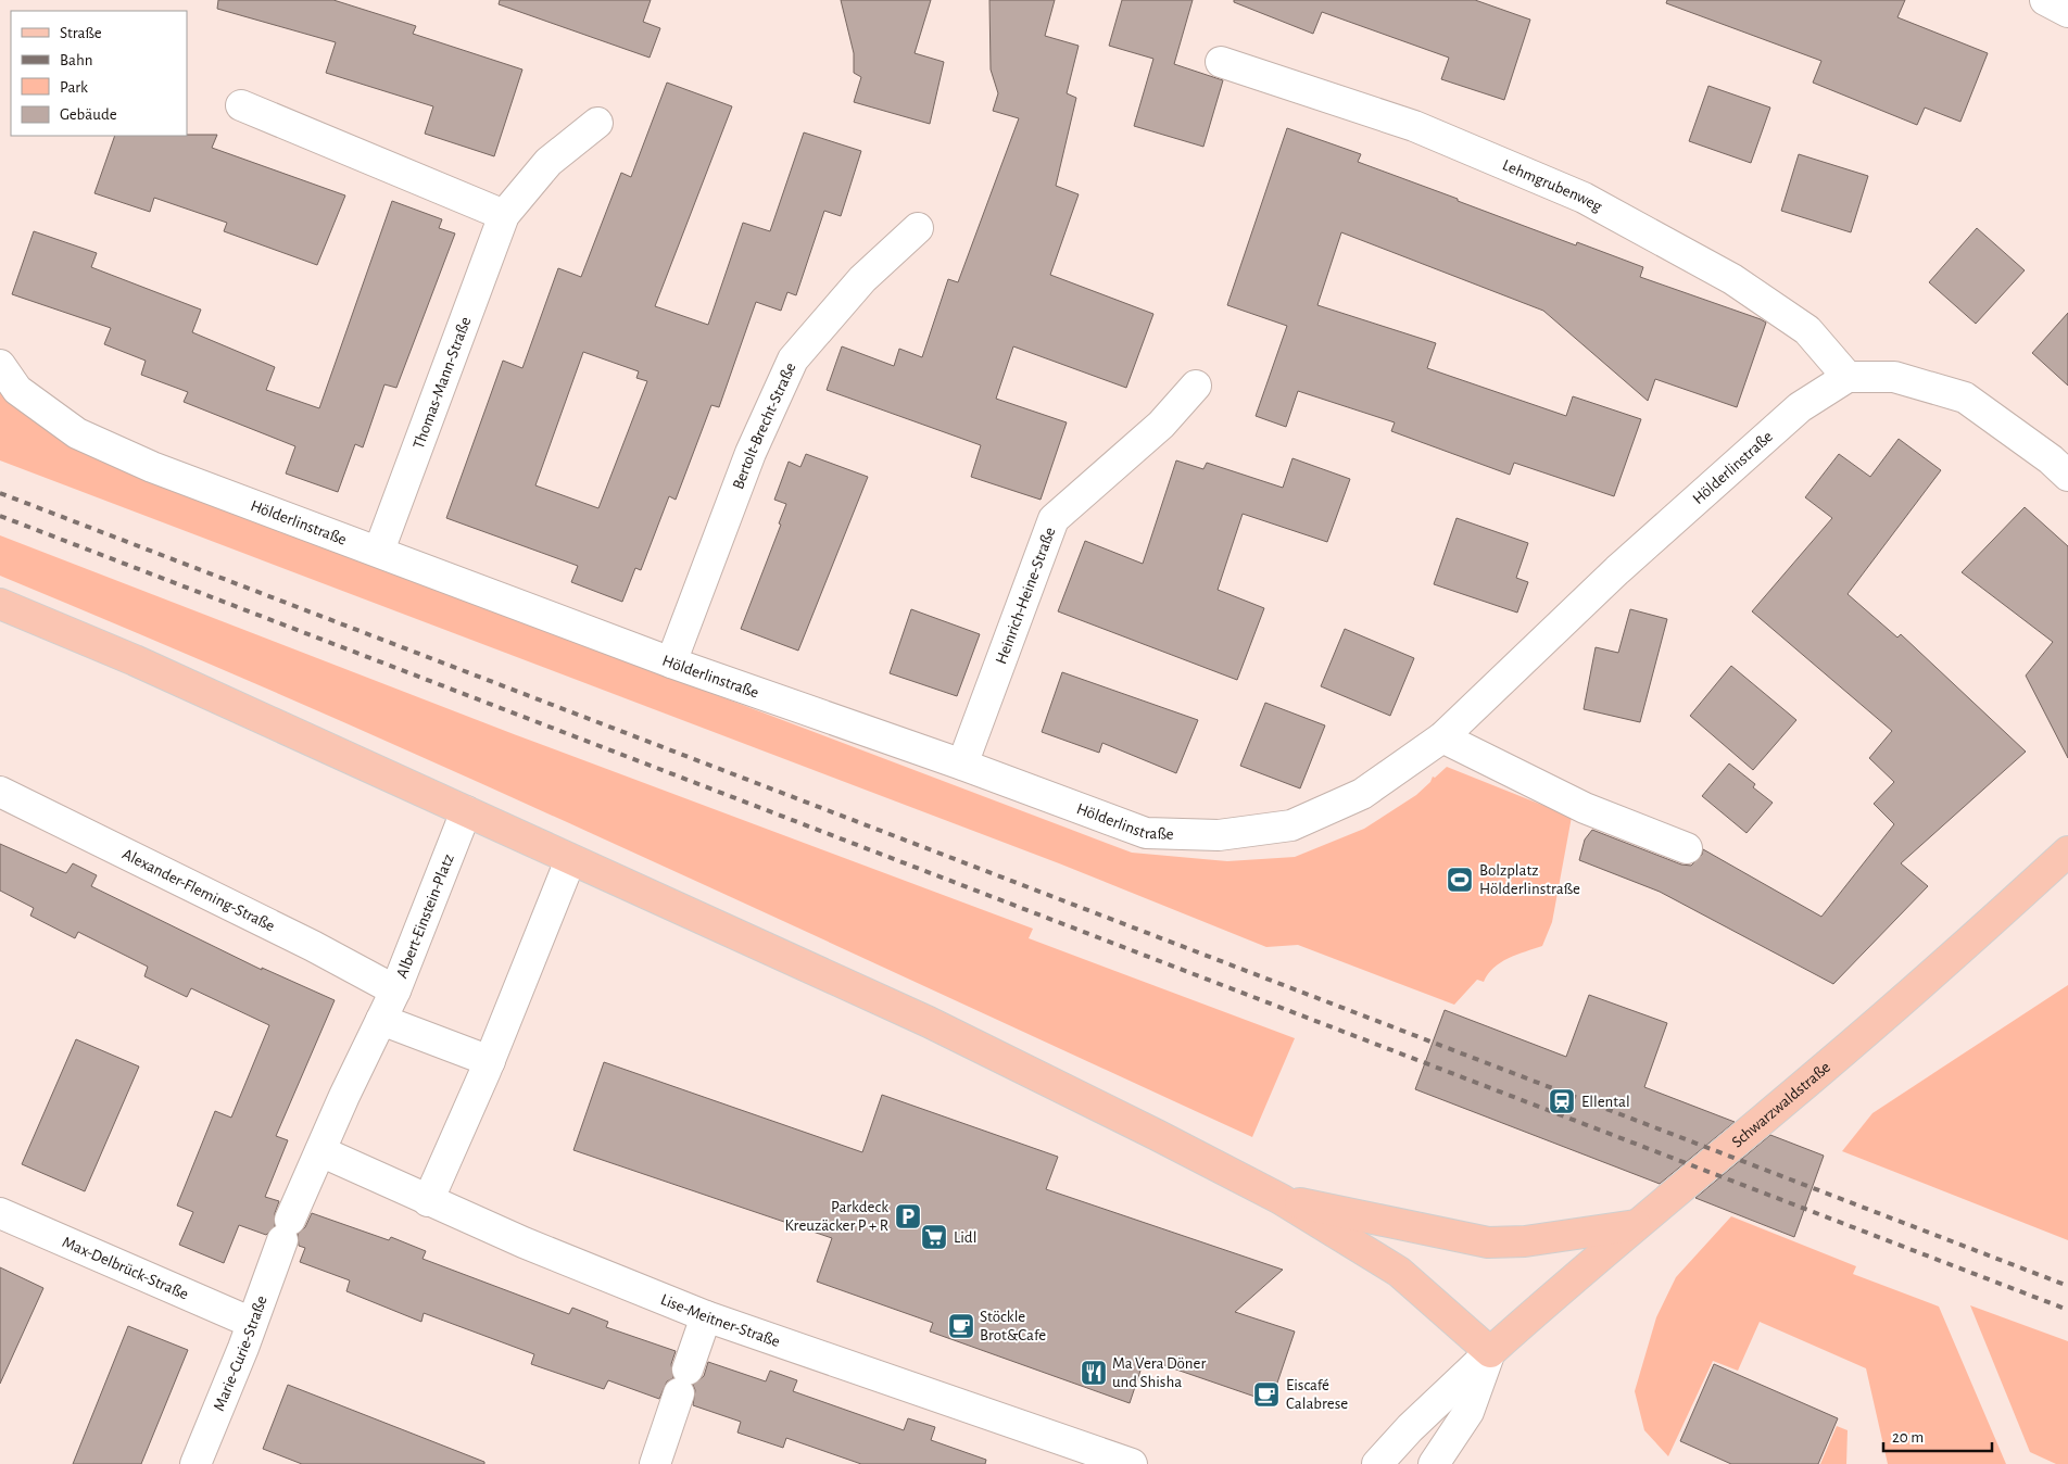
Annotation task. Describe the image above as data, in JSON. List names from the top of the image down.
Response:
{
  "streets": {
    "main road": ["Schwarzwaldstraße"],
    "street": [
      "Lehmgrubenweg",
      "Thomas-Mann-Straße",
      "Bertolt-Brecht-Straße",
      "Hölderlinstraße",
      "Heinrich-Heine-Straße",
      "Alexander-Fleming-Straße",
      "Albert-Einstein-Platz",
      "Max-Delbrück-Straße",
      "Lise-Meitner-Straße",
      "Marie-Curie-Straße"
    ]
  },
  "crossings": [
    ["Lehmgrubenweg", "Hölderlinstraße"],
    ["Thomas-Mann-Straße", "Hölderlinstraße"],
    ["Bertolt-Brecht-Straße", "Hölderlinstraße"],
    ["Hölderlinstraße", "Heinrich-Heine-Straße"],
    ["Alexander-Fleming-Straße", "Albert-Einstein-Platz"],
    ["Albert-Einstein-Platz", "Lise-Meitner-Straße"],
    ["Albert-Einstein-Platz", "Marie-Curie-Straße"],
    ["Max-Delbrück-Straße", "Marie-Curie-Straße"],
    ["Lise-Meitner-Straße", "Marie-Curie-Straße"]
  ],
  "places": {
    "sports": ["Bolzplatz Hölderlinstraße"],
    "station": ["Ellental"],
    "parking": ["Parkdeck Kreuzäcker P + R"],
    "supermarket": ["Lidl"],
    "cafe": ["Stöckle Brot&Cafe", "Eiscafé Calabrese"],
    "restaurant": ["Ma Vera Döner und Shisha"]
  },
  "legend": [
    "Straße",
    "Bahn",
    "Park",
    "Gebäude"
  ],
  "scale_bar": "20 m"
}
